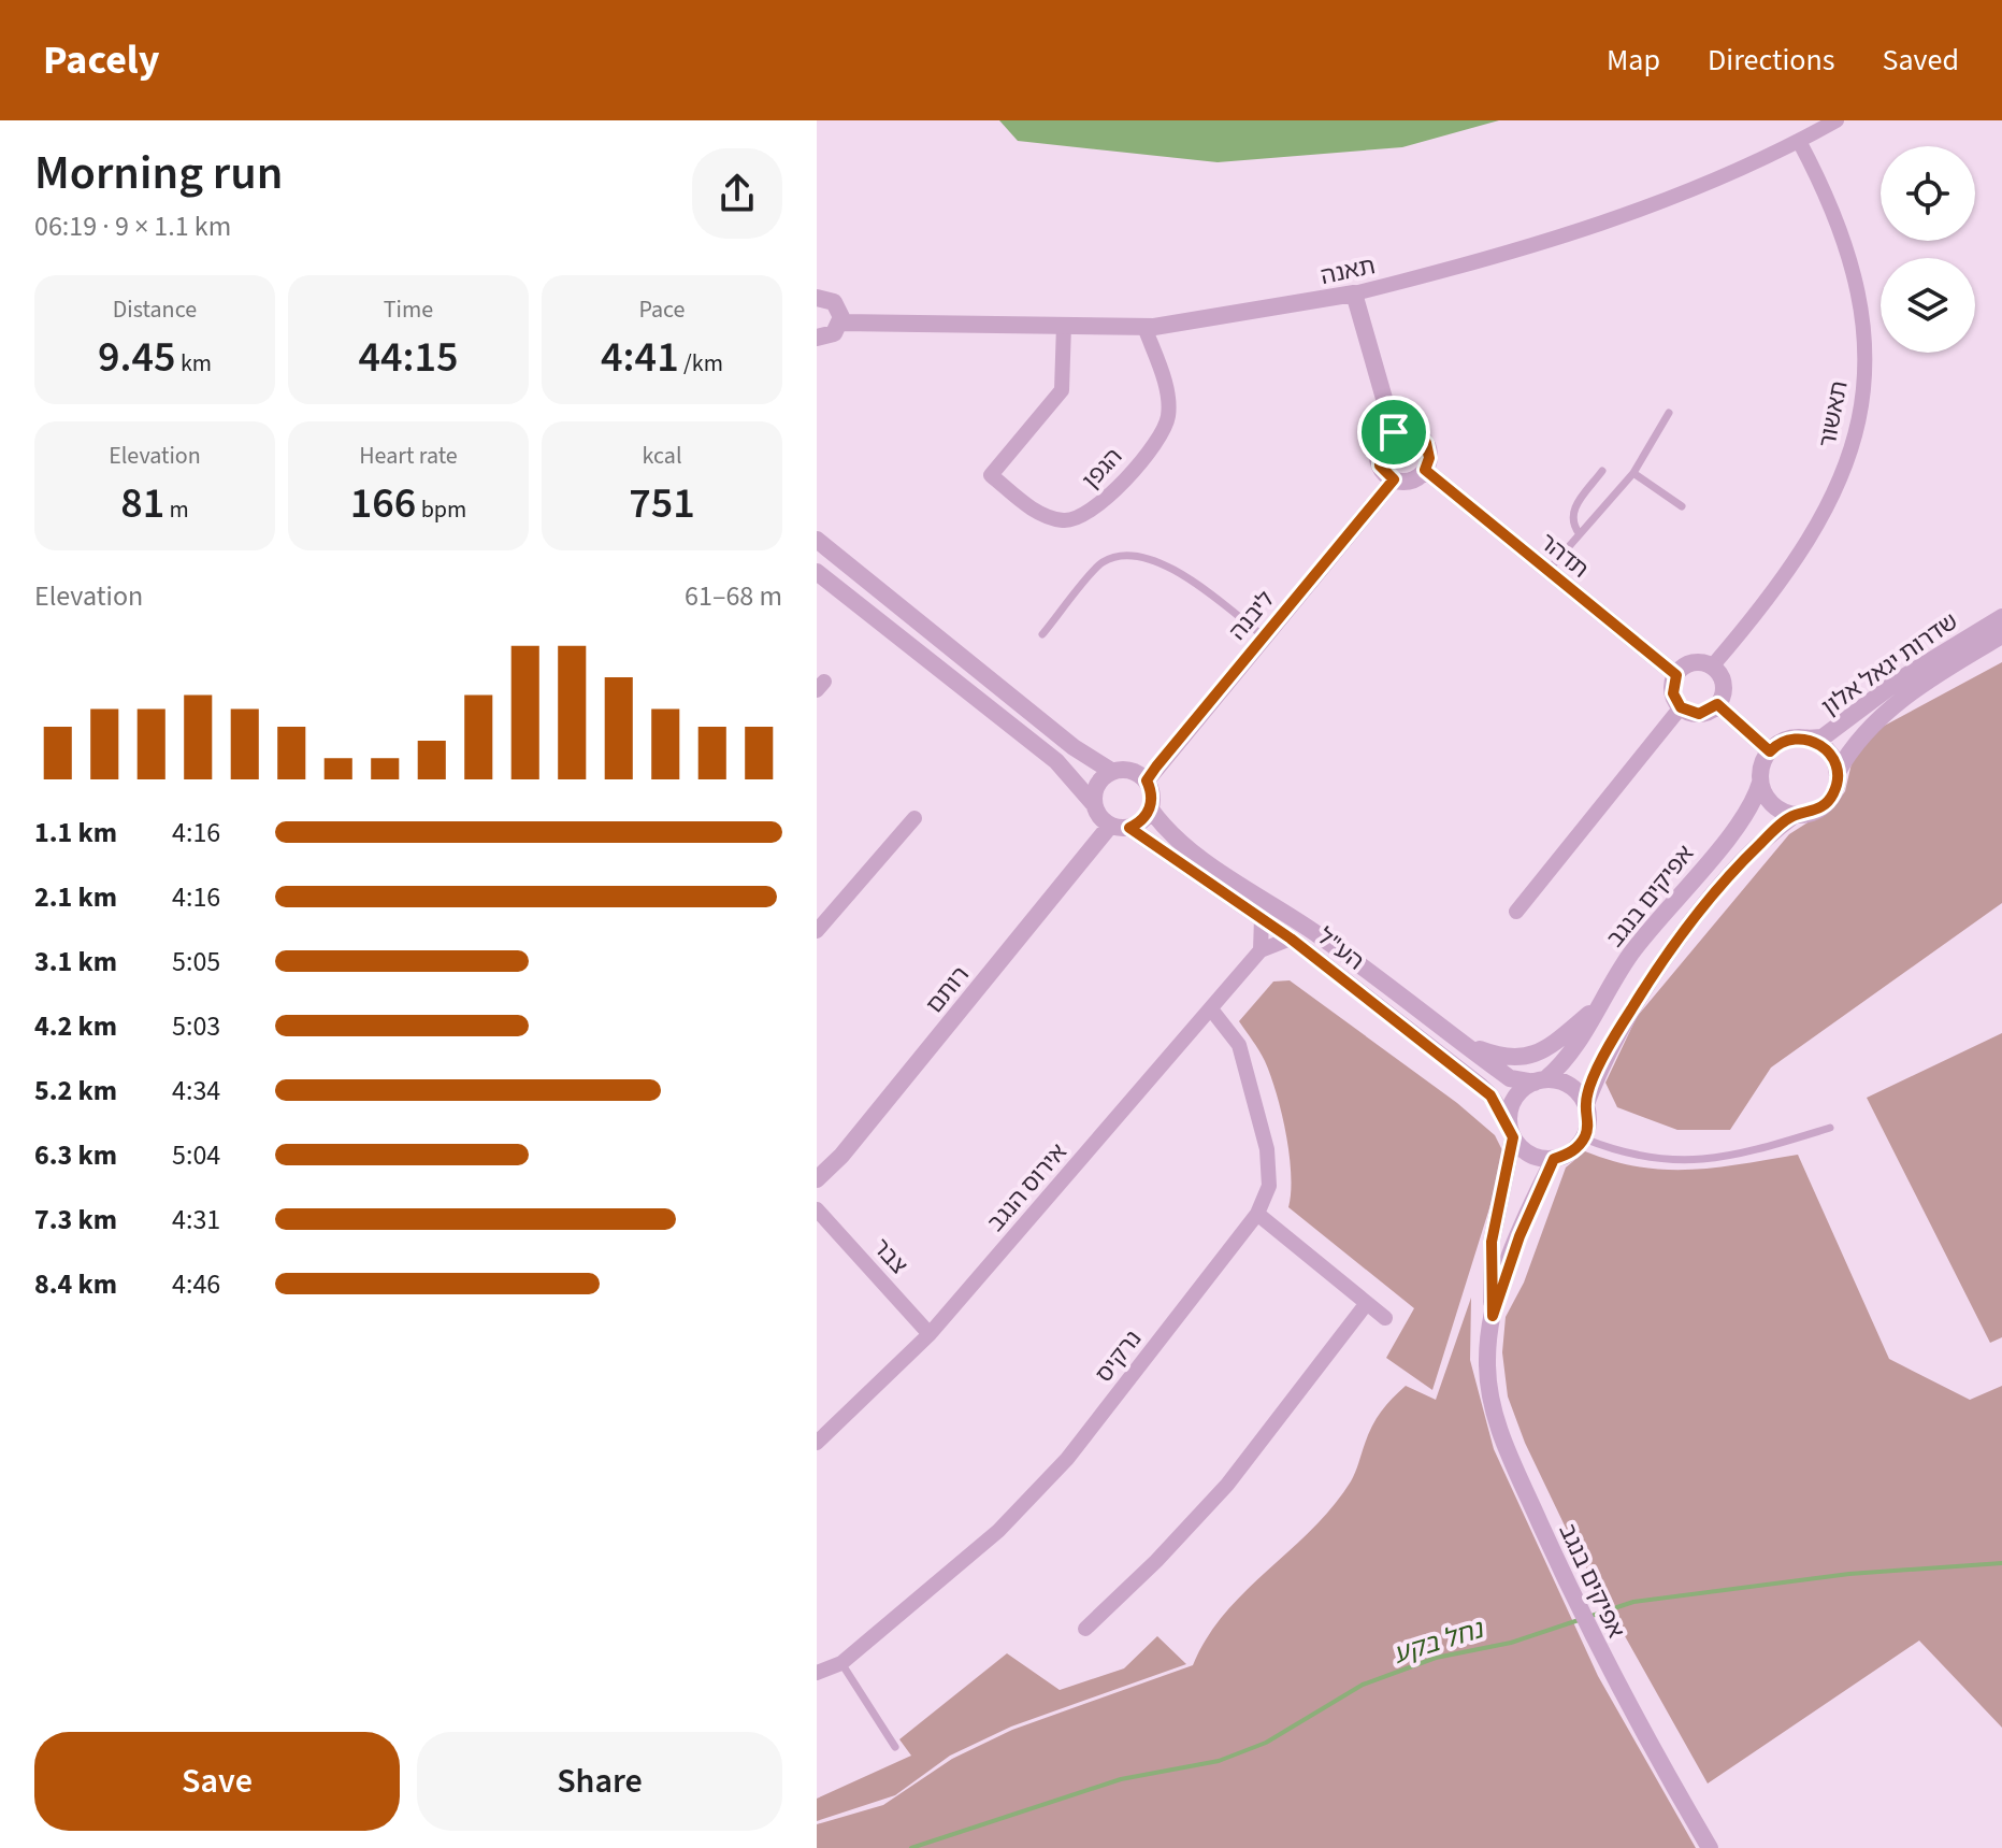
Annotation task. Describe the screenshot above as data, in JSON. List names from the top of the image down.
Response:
{
  "streets": {
    "street": [
      "תאנה",
      "תאשור",
      "הגפן",
      "תדהר",
      "ליבנה",
      "שדרות יגאל אלון",
      "אפיקים בנגב",
      "הע\"ל",
      "רותם",
      "אירוס הנגב",
      "צבר",
      "נרקיס"
    ]
  },
  "crossings": [
    ["תאנה", "תאשור"],
    ["תאנה", "הגפן"],
    ["תאשור", "תדהר"],
    ["תדהר", "ליבנה"],
    ["ליבנה", "הע\"ל"],
    ["ליבנה", "רותם"],
    ["שדרות יגאל אלון", "אפיקים בנגב"],
    ["אפיקים בנגב", "הע\"ל"],
    ["הע\"ל", "רותם"],
    ["הע\"ל", "אירוס הנגב"],
    ["אירוס הנגב", "צבר"],
    ["אירוס הנגב", "נרקיס"]
  ],
  "water": ["נחל בקע"],
  "page": {
    "header": "Pacely",
    "nav": ["Map", "Directions", "Saved"],
    "heading": ["Morning run", "06:19 · 9 × 1.1 km"],
    "stats": [
      ["Distance", "9.45 km"],
      ["Time", "44:15"],
      ["Pace", "4:41 /km"],
      ["Elevation", "81 m"],
      ["Heart rate", "166 bpm"],
      ["kcal", "751"]
    ],
    "chart": ["Elevation", "61–68 m"],
    "list": [
      {
        "name": "1.1 km",
        "note": "4:16"
      },
      {
        "name": "2.1 km",
        "note": "4:16"
      },
      {
        "name": "3.1 km",
        "note": "5:05"
      },
      {
        "name": "4.2 km",
        "note": "5:03"
      },
      {
        "name": "5.2 km",
        "note": "4:34"
      },
      {
        "name": "6.3 km",
        "note": "5:04"
      },
      {
        "name": "7.3 km",
        "note": "4:31"
      },
      {
        "name": "8.4 km",
        "note": "4:46"
      }
    ],
    "buttons": ["Save", "Share"]
  }
}
